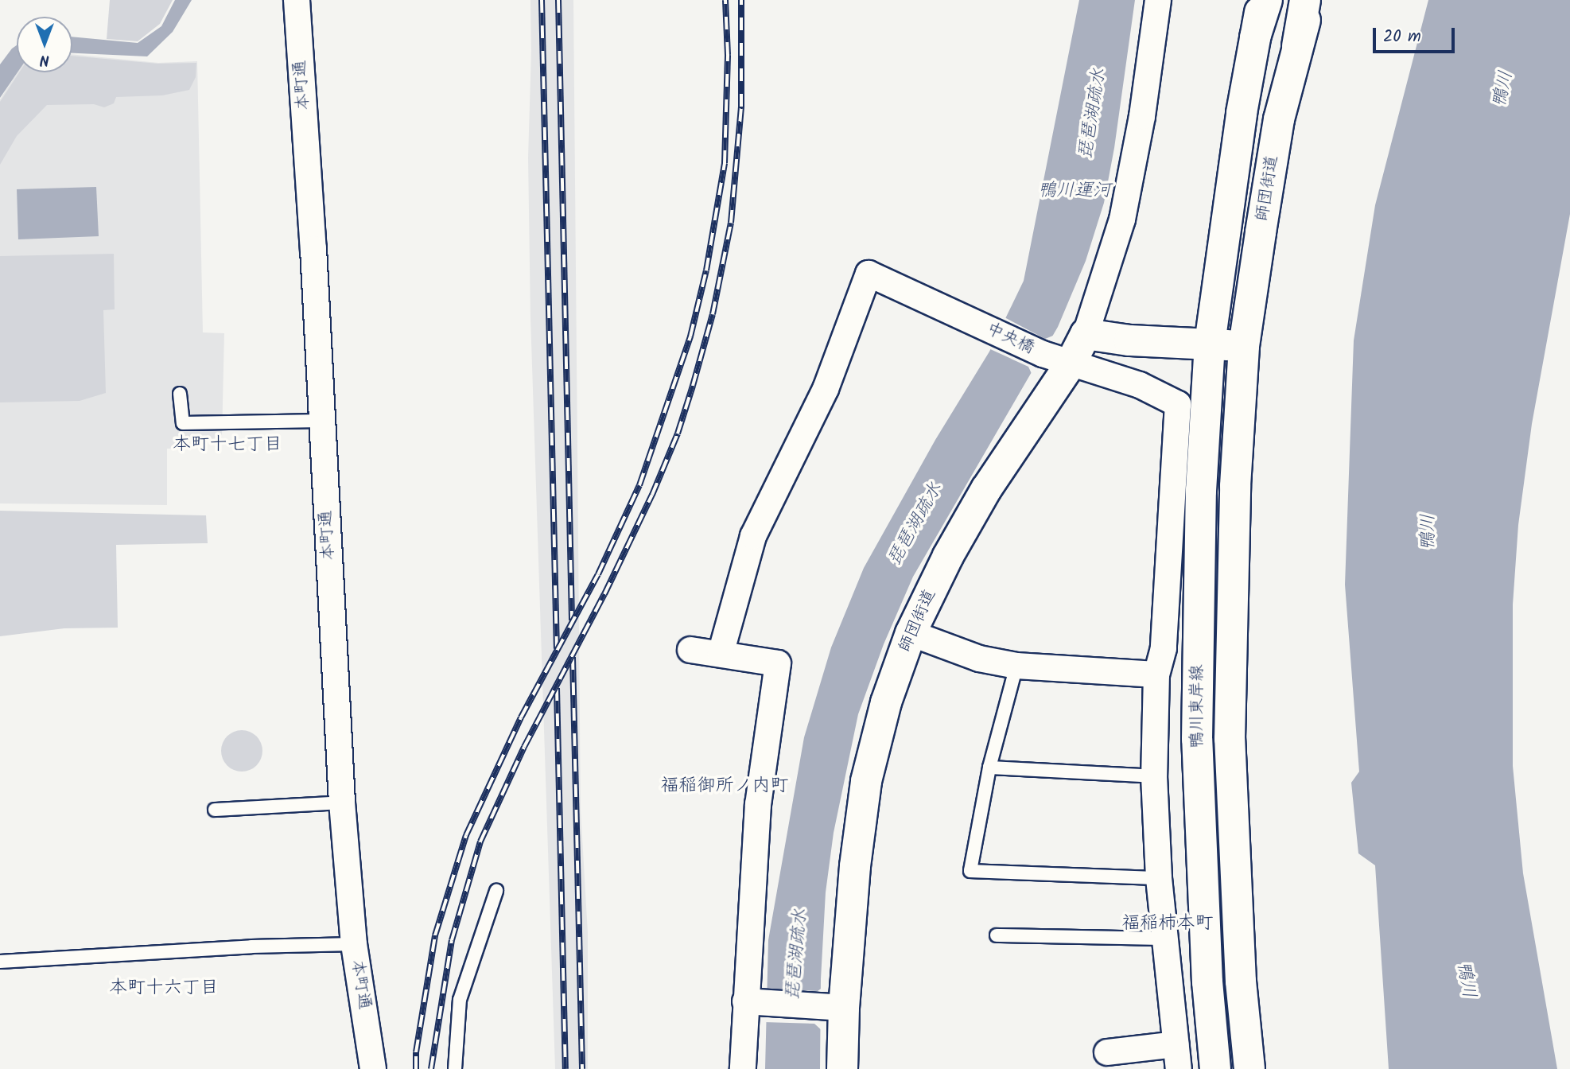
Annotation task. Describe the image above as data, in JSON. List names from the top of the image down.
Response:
{
  "streets": {
    "main road": ["師団街道", "鴨川東岸線"],
    "street": ["本町通", "中央橋"]
  },
  "crossings": [
    ["師団街道", "中央橋"],
    ["師団街道", "鴨川東岸線"]
  ],
  "districts": [
    "本町十七丁目",
    "福稲御所ノ内町",
    "福稲柿本町",
    "本町十六丁目"
  ],
  "water": ["鴨川", "琵琶湖疏水", "鴨川運河"],
  "scale_bar": "20 m",
  "north": "bottom"
}
